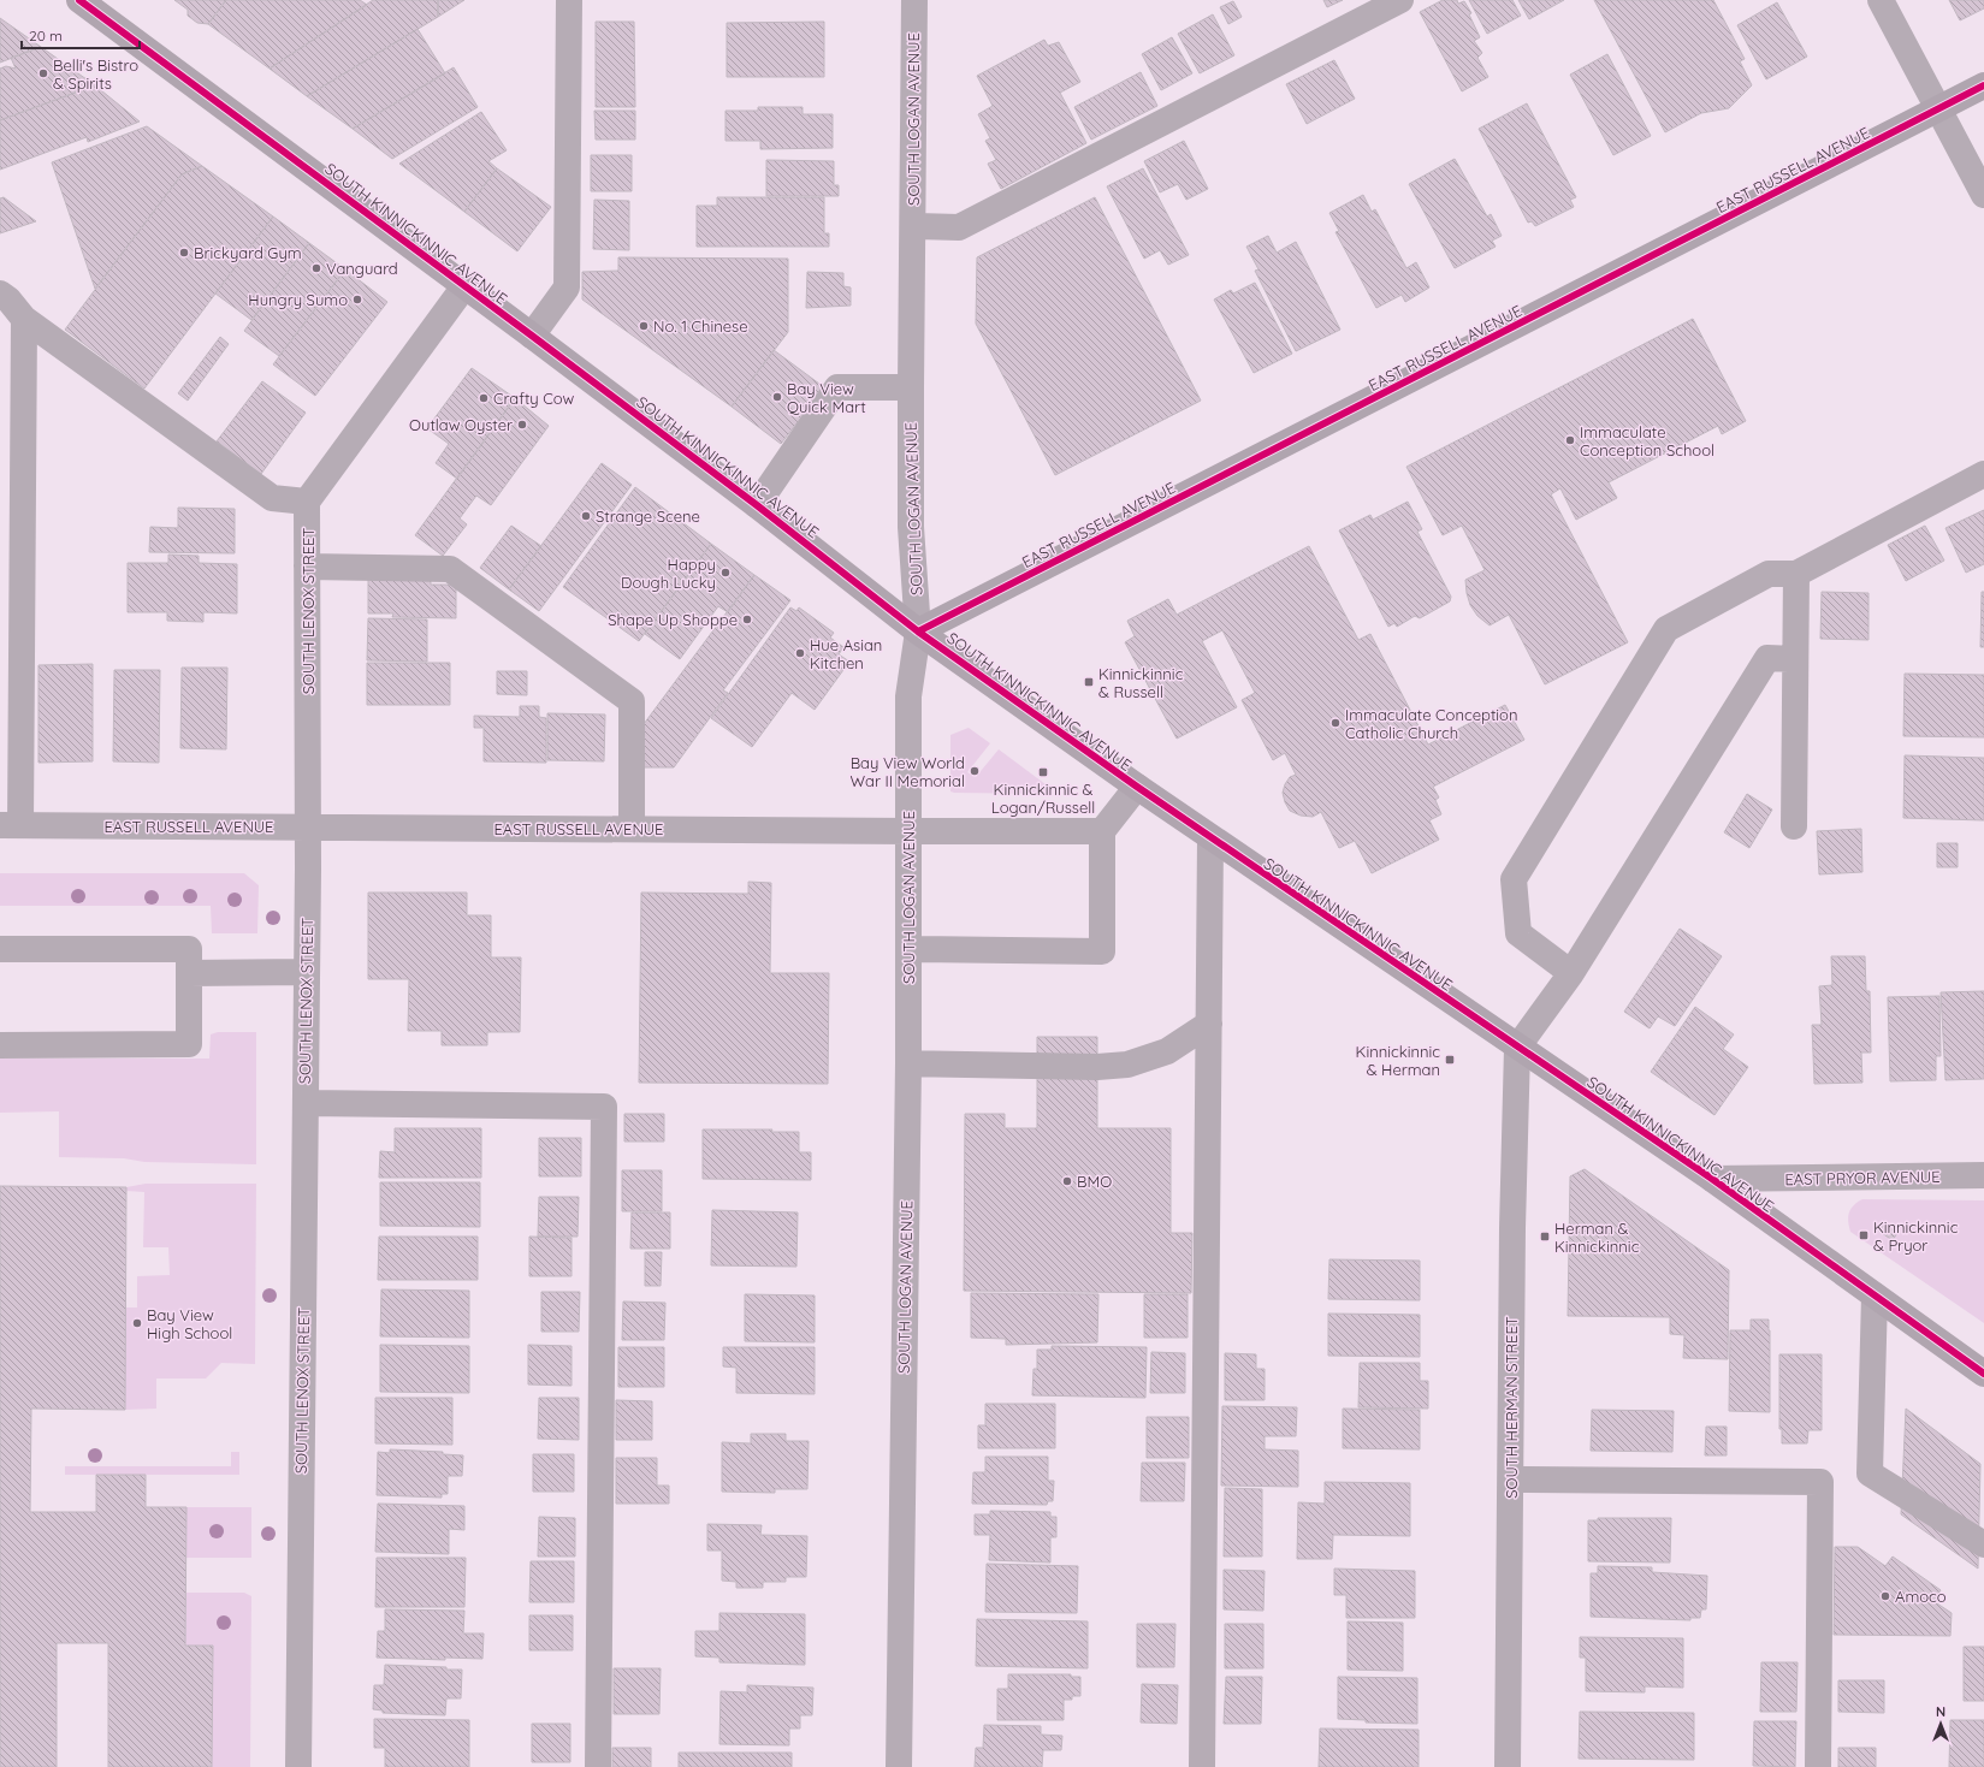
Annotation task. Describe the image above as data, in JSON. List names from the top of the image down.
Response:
{
  "streets": {
    "main road": ["EAST RUSSELL AVENUE", "SOUTH KINNICKINNIC AVENUE"],
    "street": [
      "SOUTH LOGAN AVENUE",
      "SOUTH LENOX STREET",
      "EAST PRYOR AVENUE",
      "SOUTH HERMAN STREET"
    ]
  },
  "crossings": [
    ["SOUTH LOGAN AVENUE", "EAST RUSSELL AVENUE"],
    ["SOUTH LOGAN AVENUE", "SOUTH KINNICKINNIC AVENUE"],
    ["EAST RUSSELL AVENUE", "SOUTH KINNICKINNIC AVENUE"],
    ["EAST RUSSELL AVENUE", "SOUTH LENOX STREET"],
    ["SOUTH KINNICKINNIC AVENUE", "EAST PRYOR AVENUE"],
    ["SOUTH KINNICKINNIC AVENUE", "SOUTH HERMAN STREET"]
  ],
  "places": {
    "other": [
      "Belli's Bistro & Spirits",
      "Brickyard Gym",
      "Vanguard",
      "Hungry Sumo",
      "No. 1 Chinese",
      "Bay View Quick Mart",
      "Crafty Cow",
      "Outlaw Oyster",
      "Immaculate Conception School",
      "Strange Scene",
      "Happy Dough Lucky",
      "Shape Up Shoppe",
      "Hue Asian Kitchen",
      "Immaculate Conception Catholic Church",
      "Bay View World War II Memorial",
      "BMO",
      "Bay View High School",
      "Amoco"
    ],
    "transit": [
      "Kinnickinnic & Russell",
      "Kinnickinnic & Logan/Russell",
      "Kinnickinnic & Herman",
      "Kinnickinnic & Pryor",
      "Herman & Kinnickinnic"
    ]
  },
  "scale_bar": "20 m",
  "north": "top"
}
